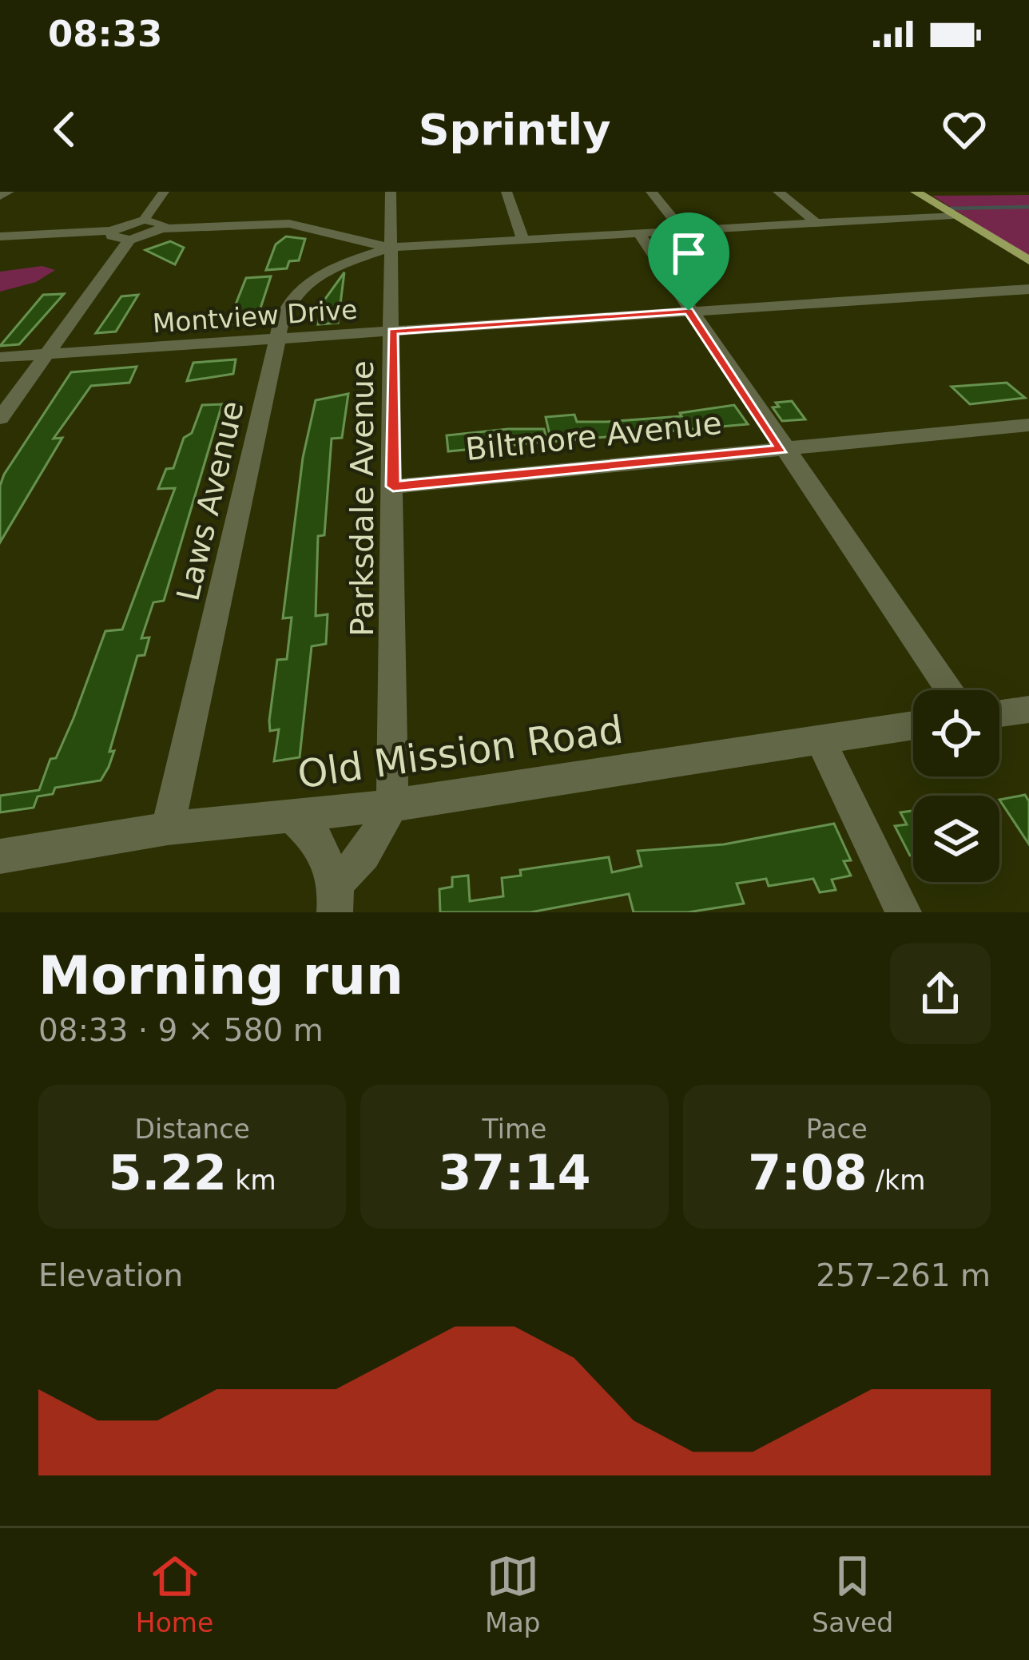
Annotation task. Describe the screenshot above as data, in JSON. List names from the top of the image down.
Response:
{
  "streets": {
    "street": [
      "Montview Drive",
      "Biltmore Avenue",
      "Parksdale Avenue",
      "Laws Avenue",
      "Old Mission Road"
    ]
  },
  "crossings": [
    ["Montview Drive", "Parksdale Avenue"],
    ["Montview Drive", "Laws Avenue"],
    ["Biltmore Avenue", "Parksdale Avenue"],
    ["Parksdale Avenue", "Laws Avenue"],
    ["Parksdale Avenue", "Old Mission Road"],
    ["Laws Avenue", "Old Mission Road"]
  ],
  "page": {
    "status": "08:33",
    "header": "Sprintly",
    "heading": ["Morning run", "08:33 · 9 × 580 m"],
    "stats": [
      ["Distance", "5.22 km"],
      ["Time", "37:14"],
      ["Pace", "7:08 /km"]
    ],
    "chart": ["Elevation", "257–261 m"],
    "tabs": ["Home", "Map", "Saved"]
  }
}
